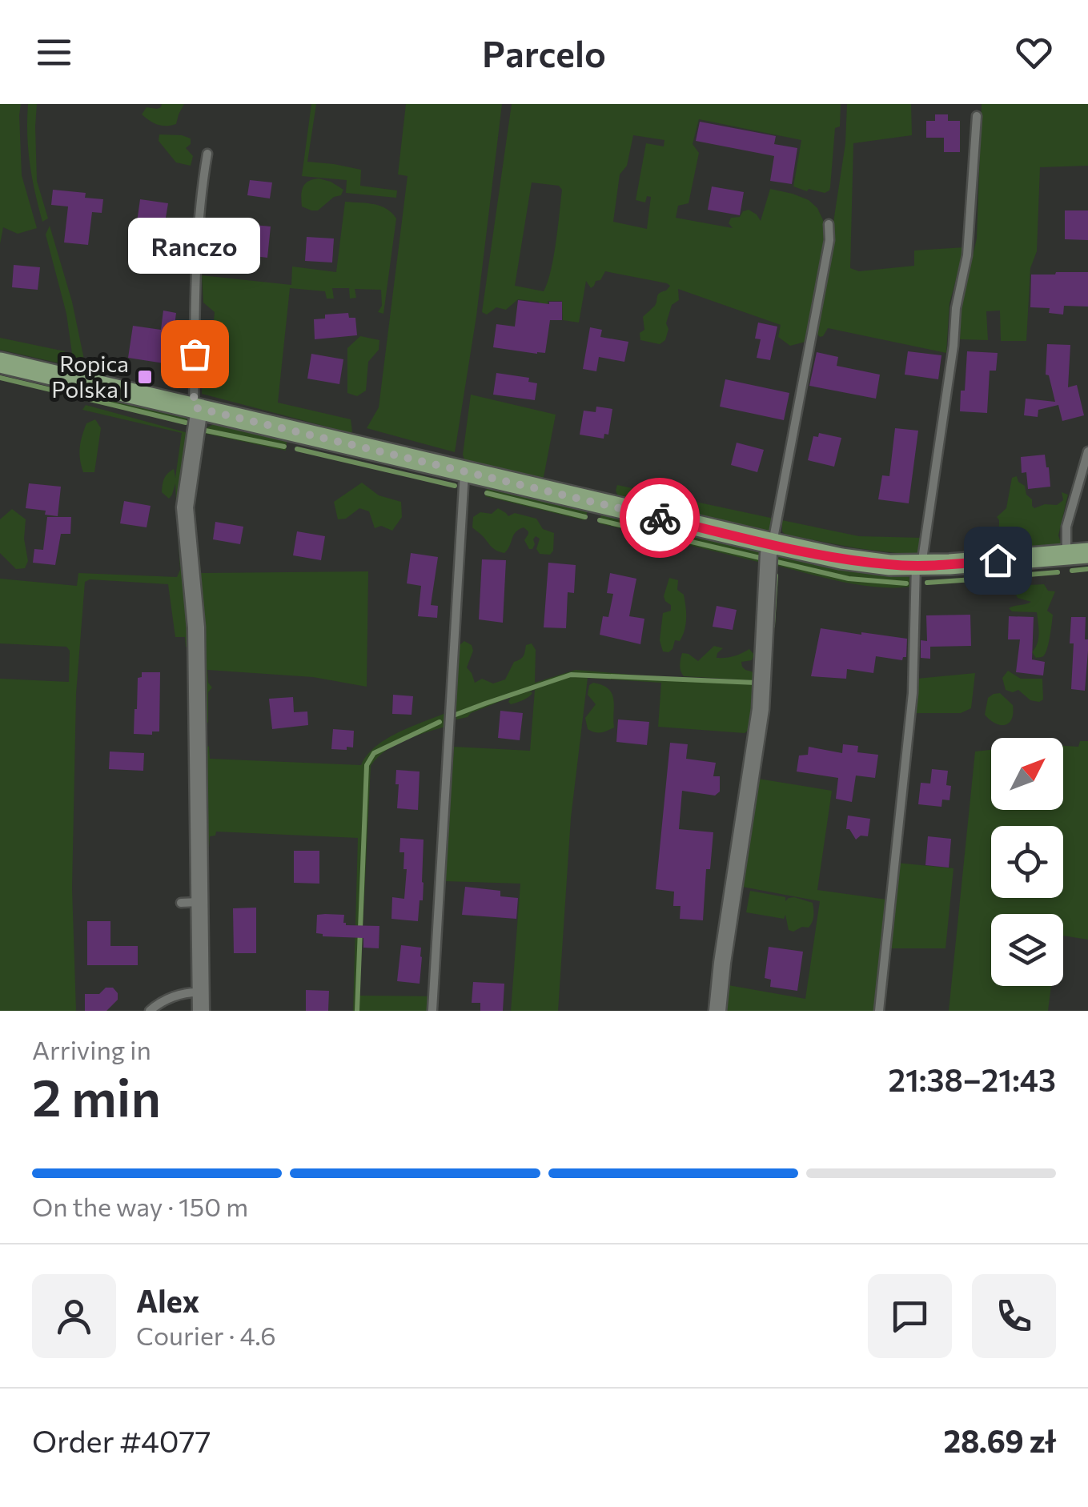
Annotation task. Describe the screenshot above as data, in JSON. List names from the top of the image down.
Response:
{
  "places": {
    "other": ["Ranczo"],
    "transit": ["Ropica Polska I"]
  },
  "north": "top right",
  "page": {
    "header": "Parcelo",
    "bubble": "Ranczo",
    "heading": ["2 min", "Arriving in", "21:38–21:43"],
    "panel": [
      "Alex",
      "Courier · 4.6",
      "Order #4077",
      "28.69 zł"
    ],
    "bar": "On the way · 150 m"
  }
}
